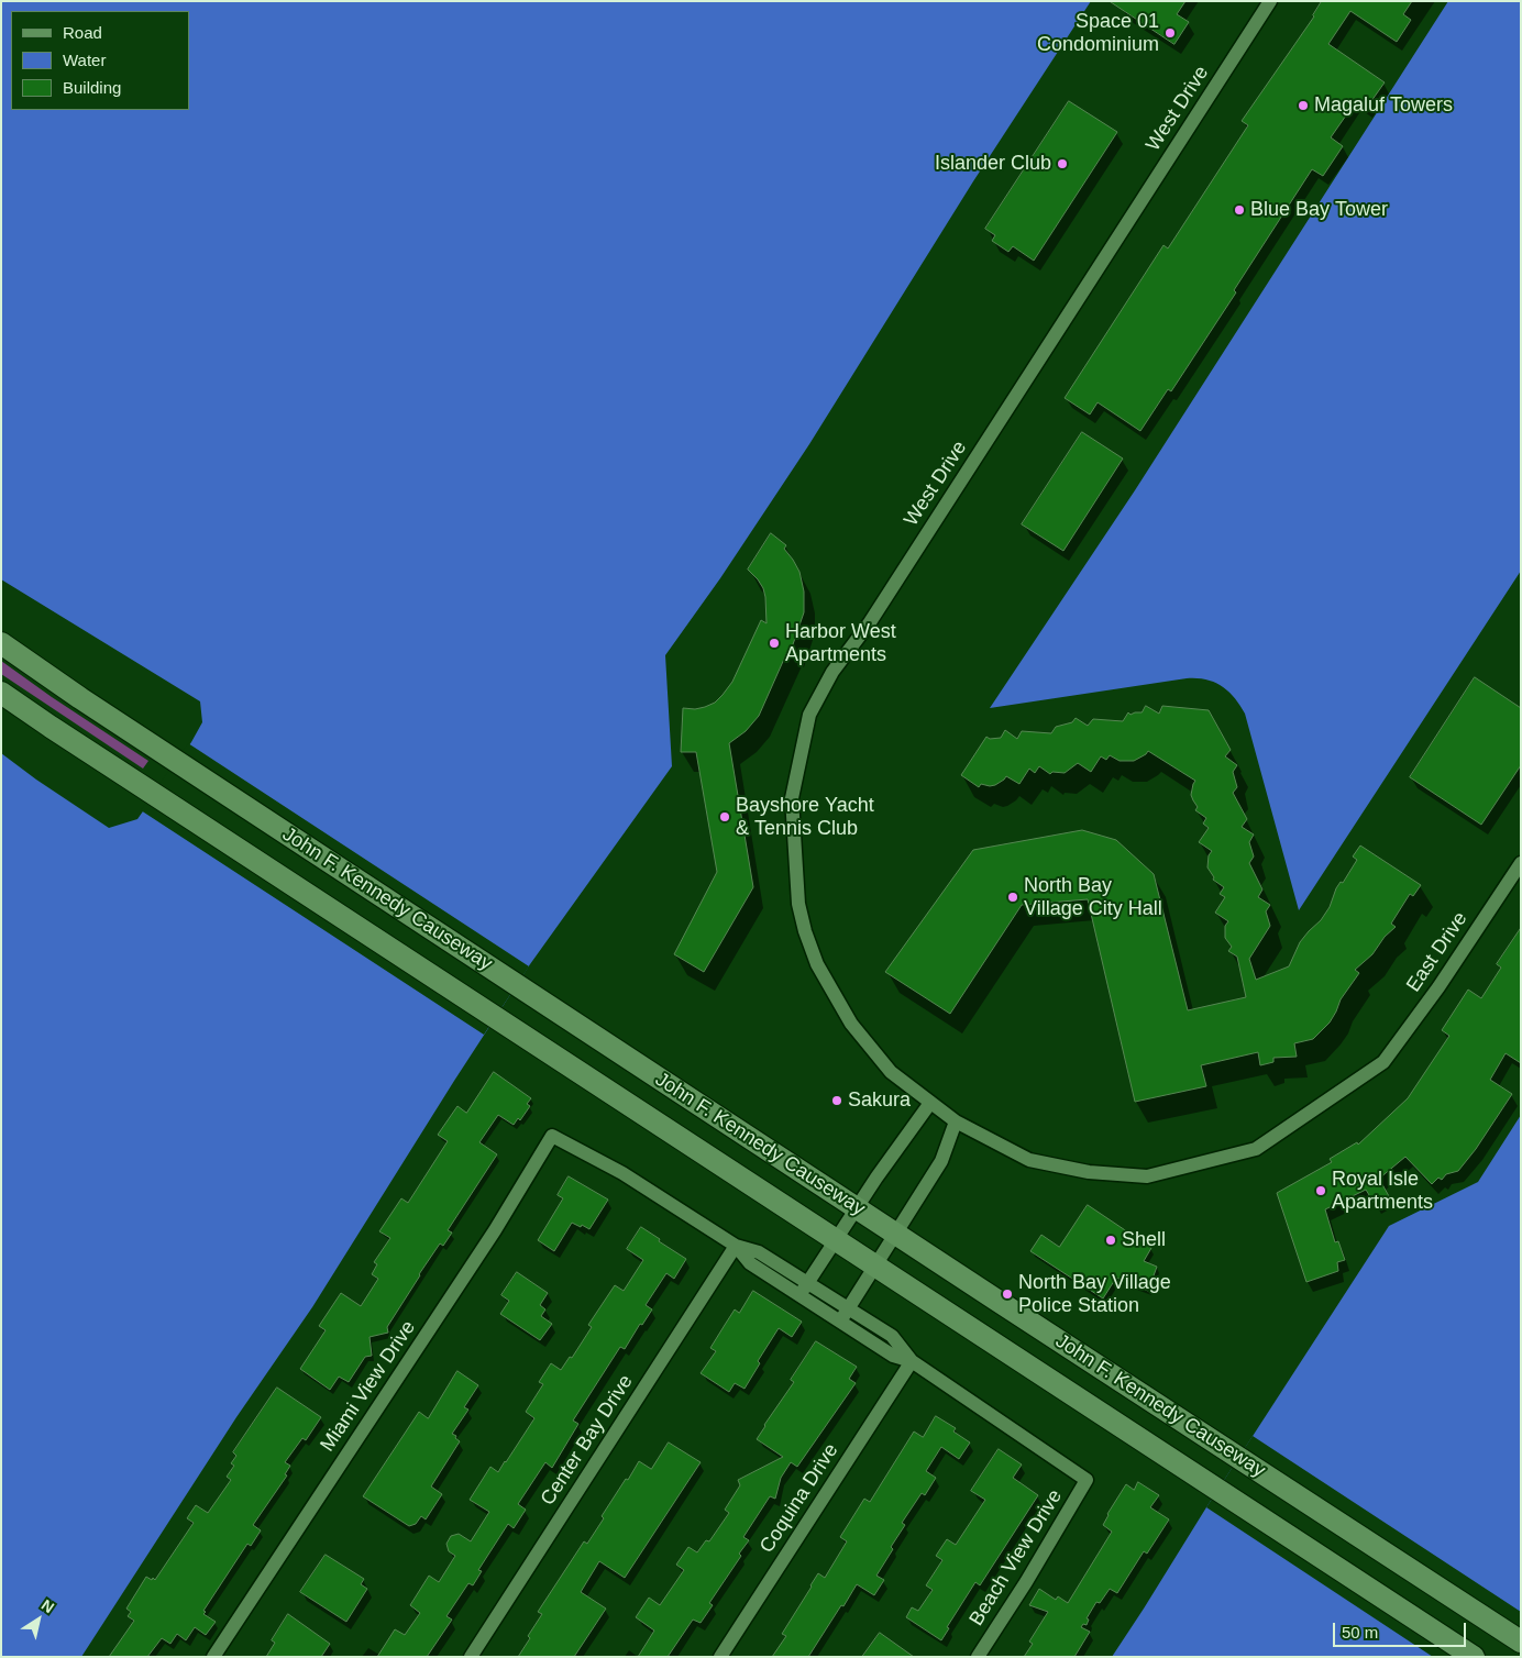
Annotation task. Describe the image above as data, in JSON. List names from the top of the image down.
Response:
{
  "streets": {
    "main road": ["John F. Kennedy Causeway"],
    "street": [
      "West Drive",
      "East Drive",
      "Miami View Drive",
      "Center Bay Drive",
      "Coquina Drive",
      "Beach View Drive"
    ]
  },
  "crossings": [
    ["West Drive", "East Drive"],
    ["Miami View Drive", "Center Bay Drive"],
    ["Coquina Drive", "Beach View Drive"]
  ],
  "places": [
    "Space 01 Condominium",
    "Magaluf Towers",
    "Islander Club",
    "Blue Bay Tower",
    "Harbor West Apartments",
    "Bayshore Yacht & Tennis Club",
    "North Bay Village City Hall",
    "Sakura",
    "Royal Isle Apartments",
    "Shell",
    "North Bay Village Police Station"
  ],
  "legend": ["Road", "Water", "Building"],
  "scale_bar": "50 m",
  "north": "top right"
}
